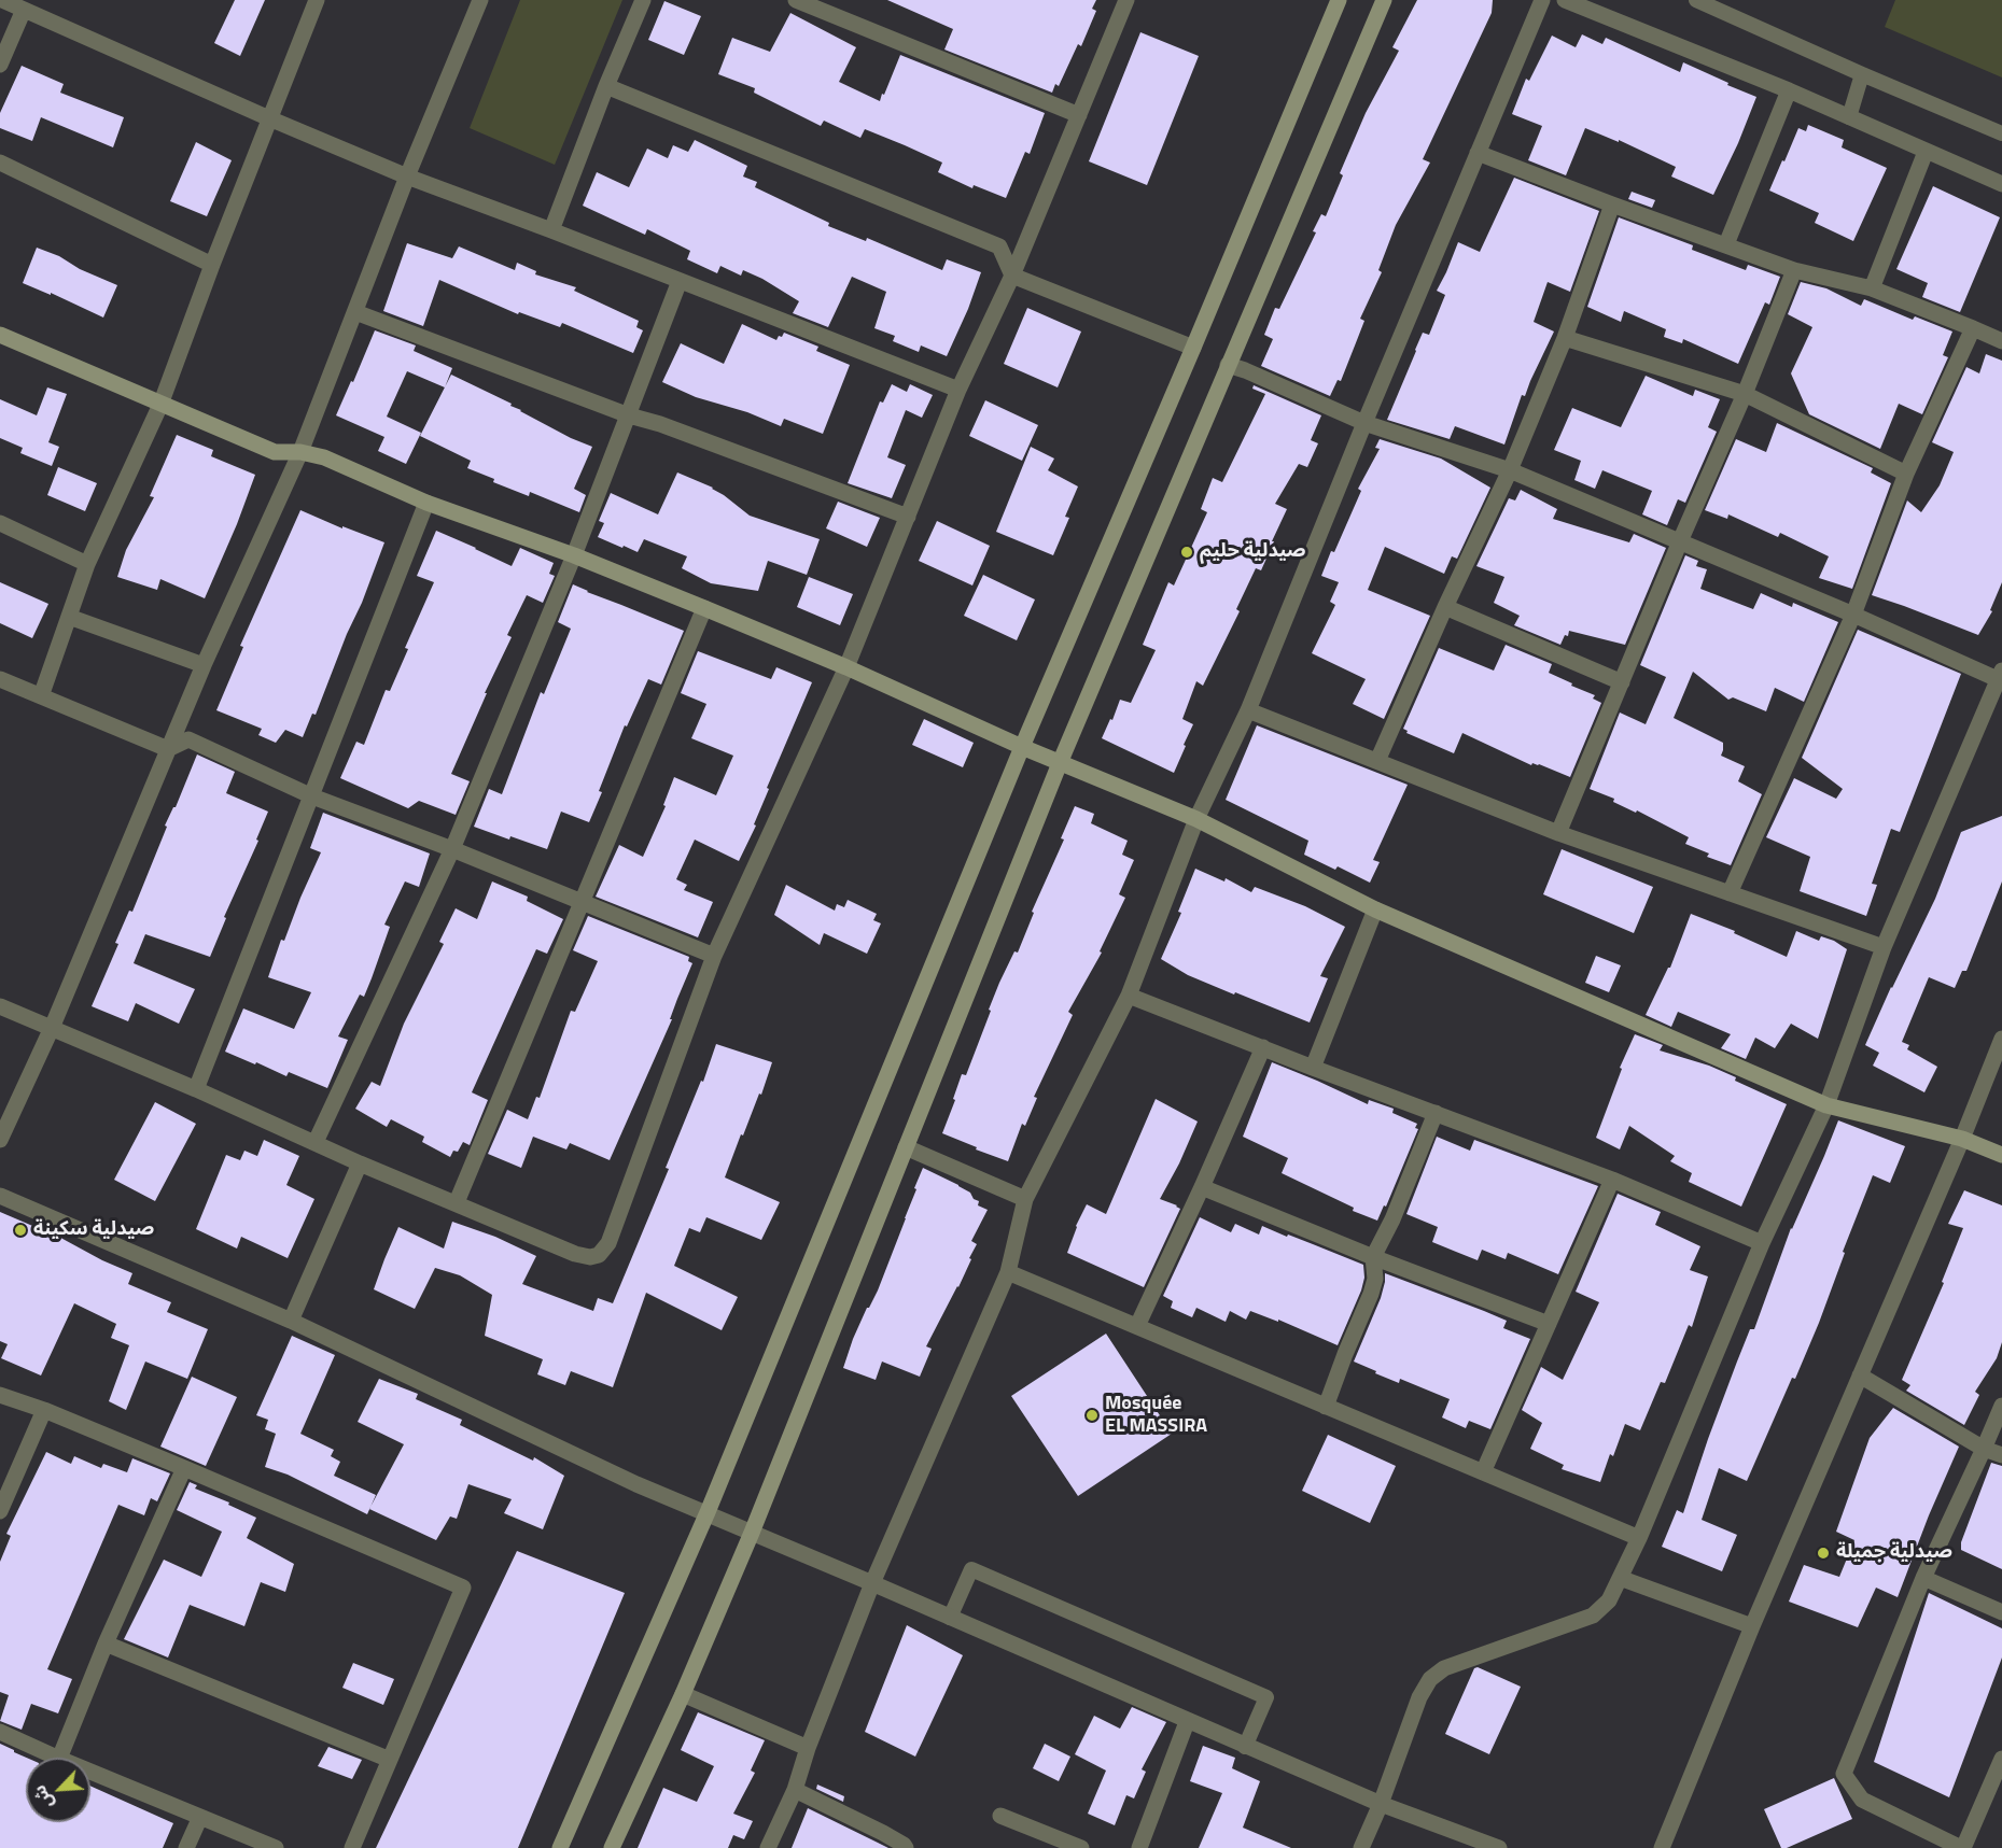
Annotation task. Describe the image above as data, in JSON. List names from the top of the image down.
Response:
{
  "places": [
    "صيدلية حليم",
    "صيدلية سكينة",
    "Mosquée EL MASSIRA",
    "صيدلية جميلة"
  ],
  "north": "bottom left"
}
